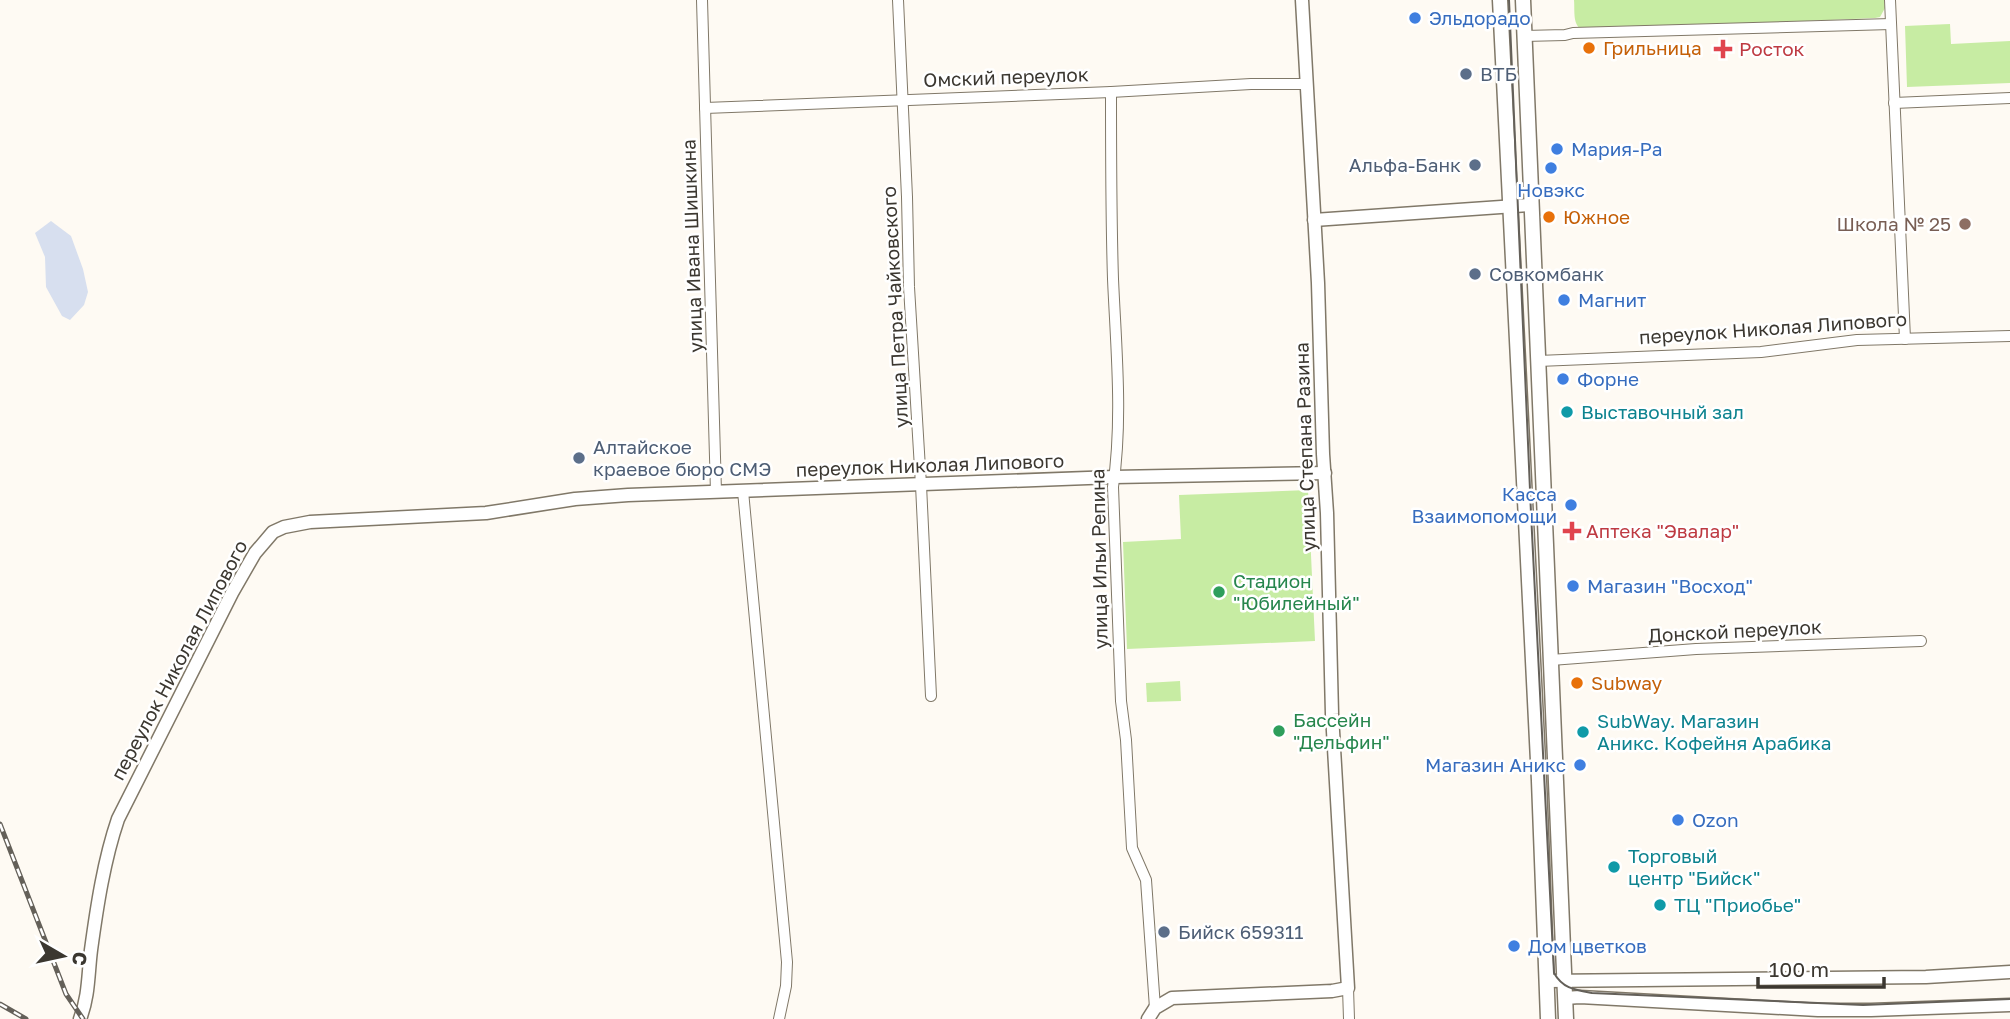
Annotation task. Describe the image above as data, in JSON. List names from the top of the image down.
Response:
{
  "streets": {
    "street": [
      "Омский переулок",
      "улица Ивана Шишкина",
      "улица Петра Чайковского",
      "переулок Николая Липового",
      "улица Степана Разина",
      "улица Ильи Репина",
      "Донской переулок"
    ]
  },
  "crossings": [
    ["Омский переулок", "улица Ивана Шишкина"],
    ["Омский переулок", "улица Петра Чайковского"],
    ["Омский переулок", "улица Степана Разина"],
    ["Омский переулок", "улица Ильи Репина"],
    ["улица Ивана Шишкина", "переулок Николая Липового"],
    ["улица Петра Чайковского", "переулок Николая Липового"],
    ["переулок Николая Липового", "улица Степана Разина"],
    ["переулок Николая Липового", "улица Ильи Репина"]
  ],
  "places": {
    "other": [
      "Эльдорадо",
      "Грильница",
      "ВТБ",
      "Мария-Ра",
      "Альфа-Банк",
      "Новэкс",
      "Южное",
      "Школа № 25",
      "Совкомбанк",
      "Магнит",
      "Форне",
      "Выставочный зал",
      "Алтайское краевое бюро СМЭ",
      "Касса Взаимопомощи",
      "Магазин \"Восход\"",
      "Стадион \"Юбилейный\"",
      "Subway",
      "Бассейн \"Дельфин\"",
      "SubWay. Магазин Аникс. Кофейня Арабика",
      "Магазин Аникс",
      "Ozon",
      "Торговый центр \"Бийск\"",
      "ТЦ \"Приобье\"",
      "Бийск 659311",
      "Дом цветков"
    ],
    "health": ["Росток", "Аптека \"Эвалар\""]
  },
  "scale_bar": "100 m",
  "north": "right"
}
